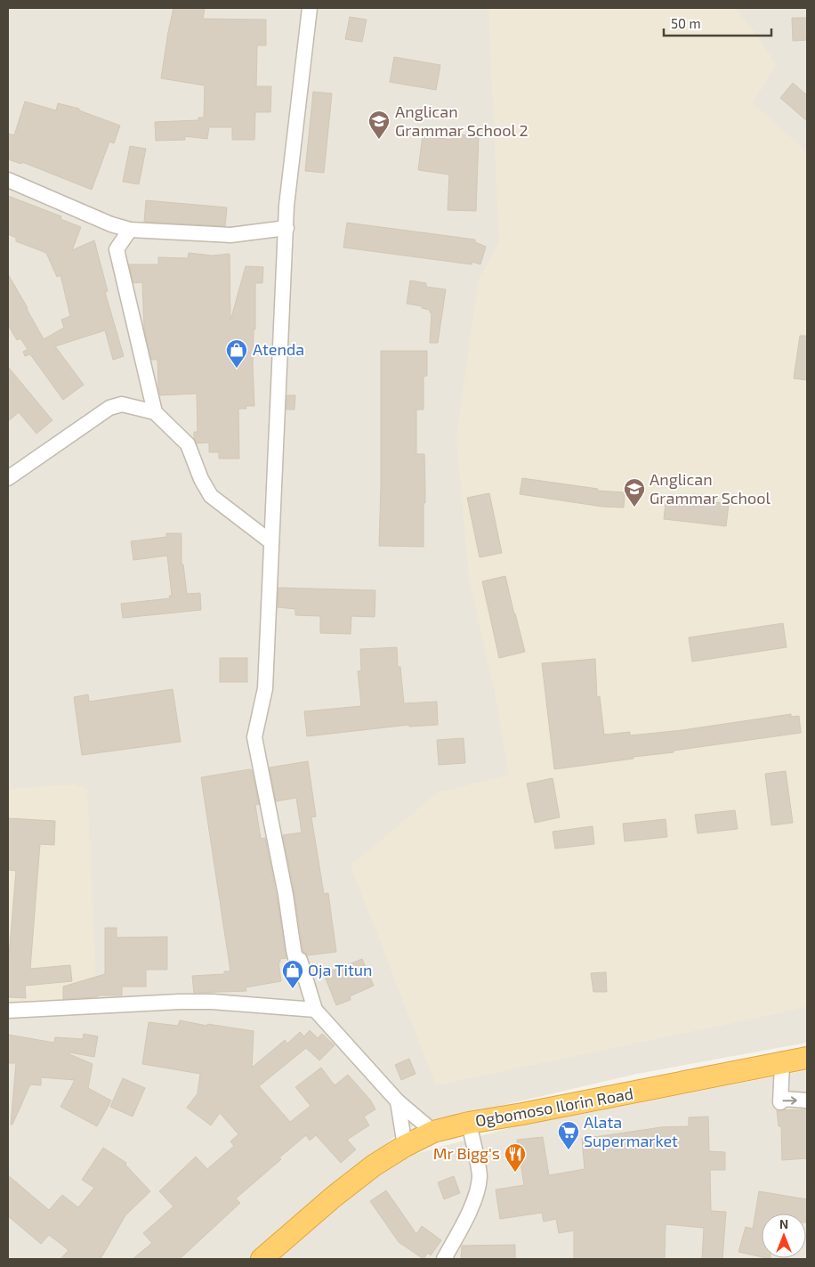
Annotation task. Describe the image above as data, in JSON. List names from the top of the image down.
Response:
{
  "streets": {
    "highway": ["Ogbomoso Ilorin Road"]
  },
  "places": {
    "school or university": ["Anglican Grammar School 2", "Anglican Grammar School"],
    "shop": ["Atenda", "Oja Titun"],
    "supermarket": ["Alata Supermarket"],
    "restaurant": ["Mr Bigg's"]
  },
  "scale_bar": "50 m",
  "north": "top"
}
